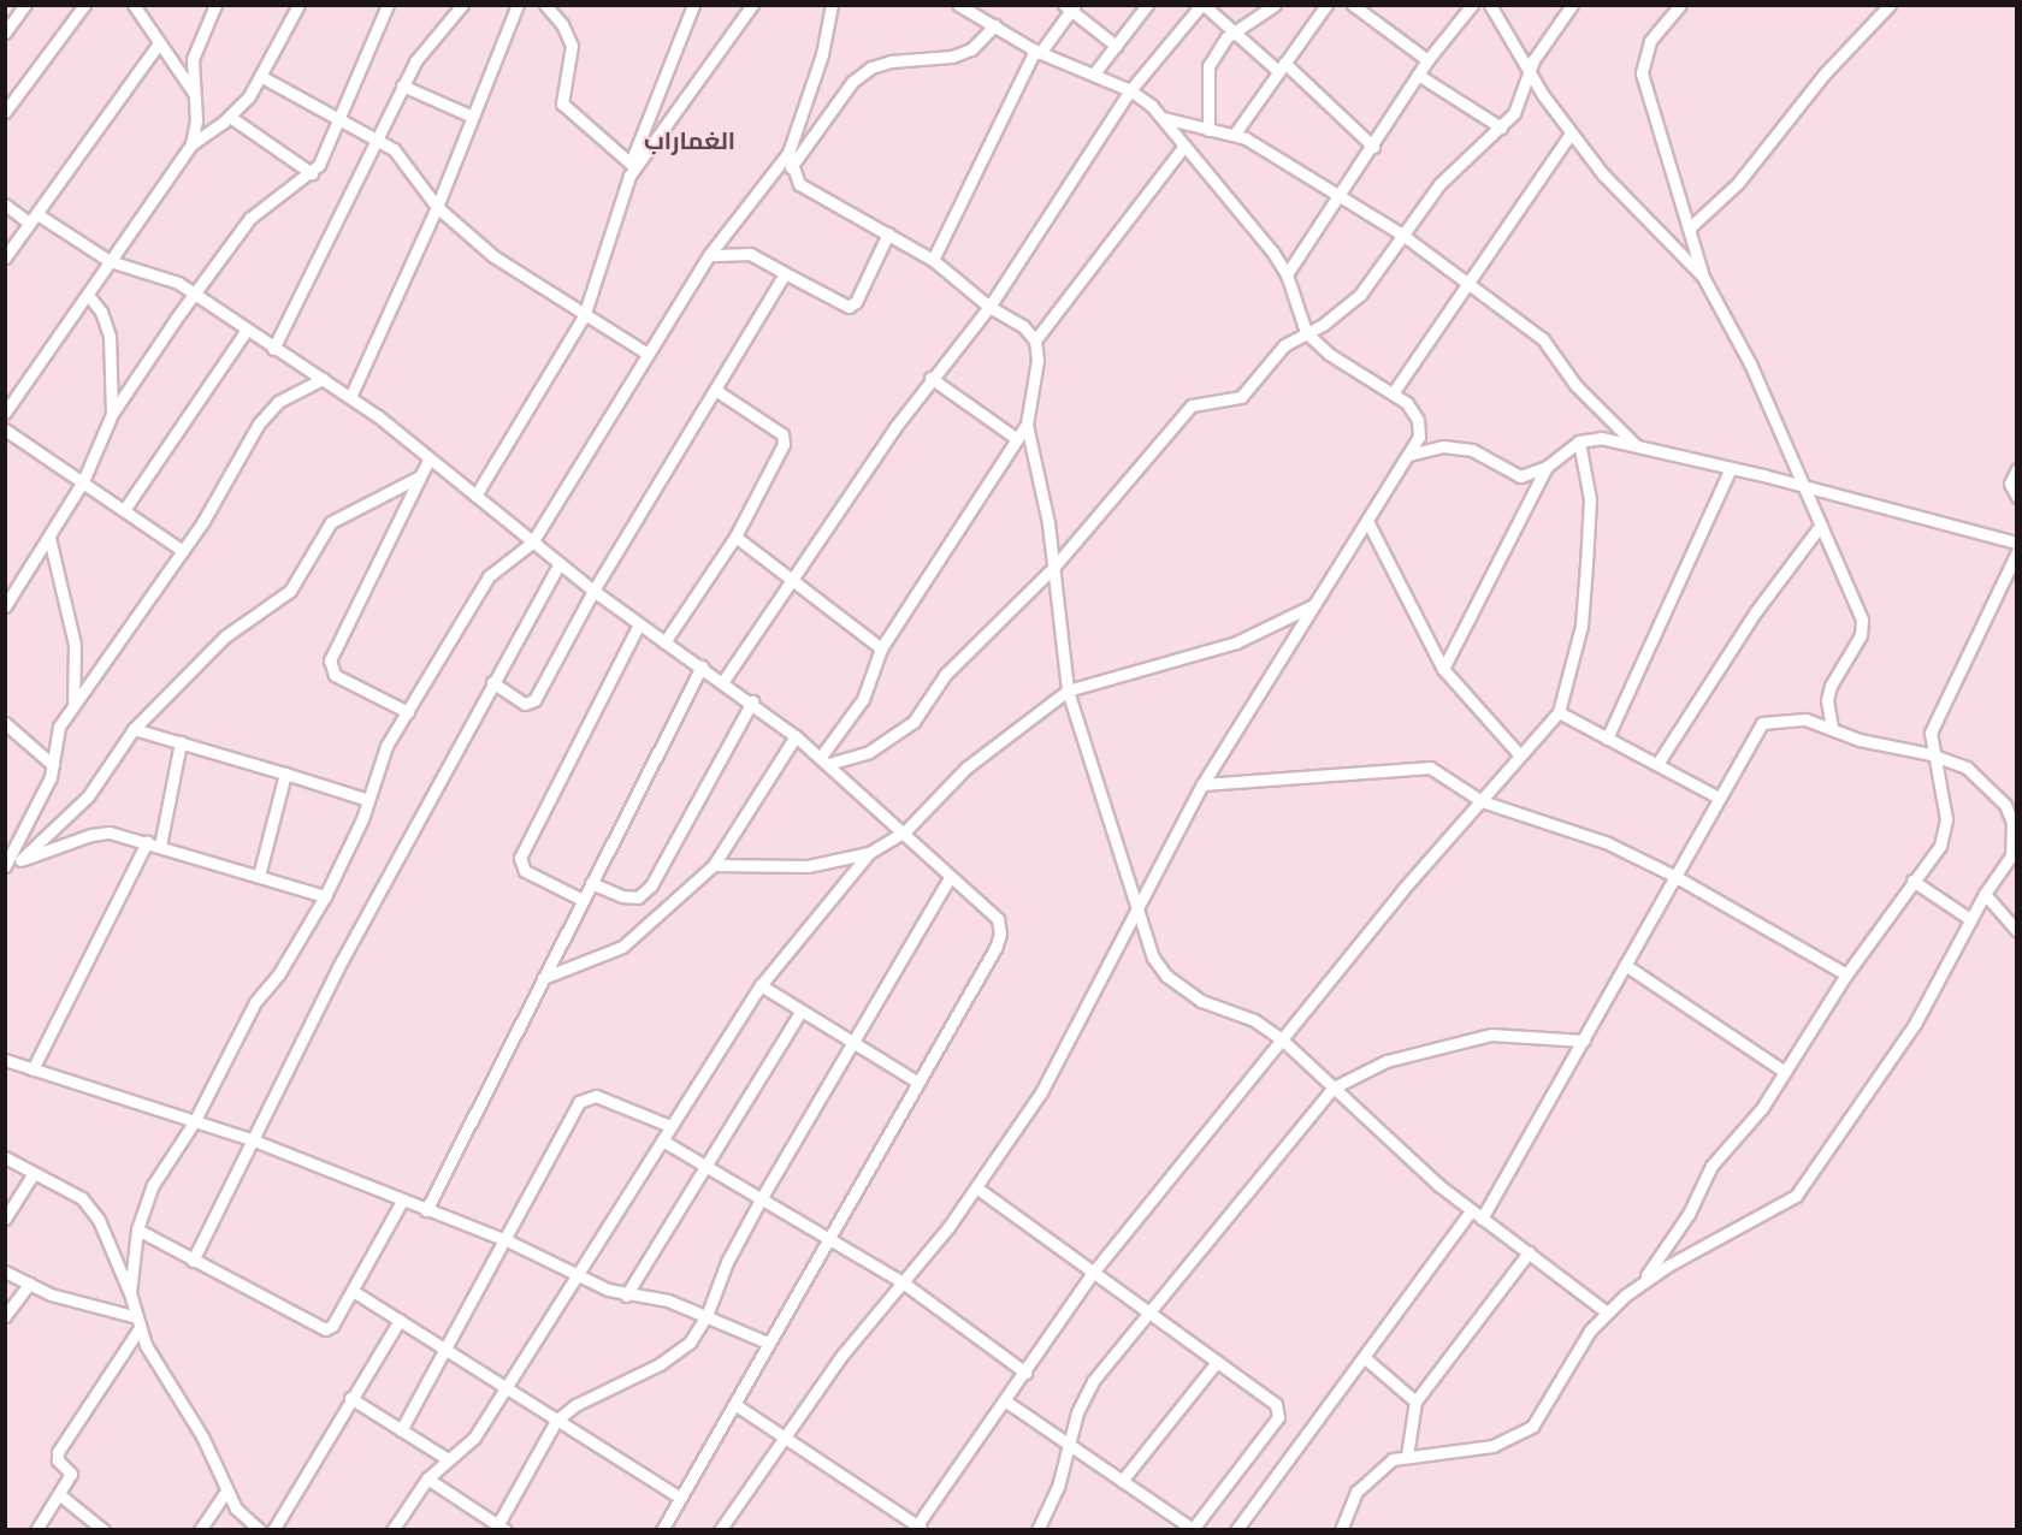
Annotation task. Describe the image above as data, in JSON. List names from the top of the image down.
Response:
{
  "districts": ["الغماراب"]
}
